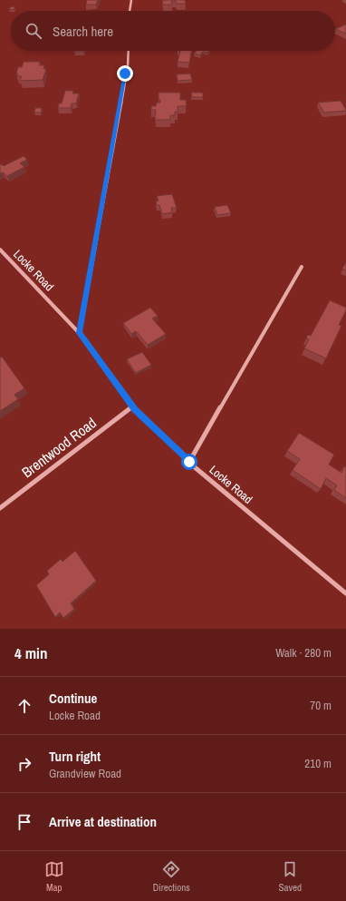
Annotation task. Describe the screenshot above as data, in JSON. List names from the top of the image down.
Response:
{
  "streets": {
    "street": ["Locke Road", "Brentwood Road"]
  },
  "crossings": [
    ["Locke Road", "Brentwood Road"]
  ],
  "page": {
    "search": "Search here",
    "heading": ["4 min", "Walk · 280 m"],
    "list": [
      ["Continue", "Locke Road", "70 m"],
      ["Turn right", "Grandview Road", "210 m"],
      "Arrive at destination"
    ],
    "nav": ["Map", "Directions", "Saved"]
  }
}
